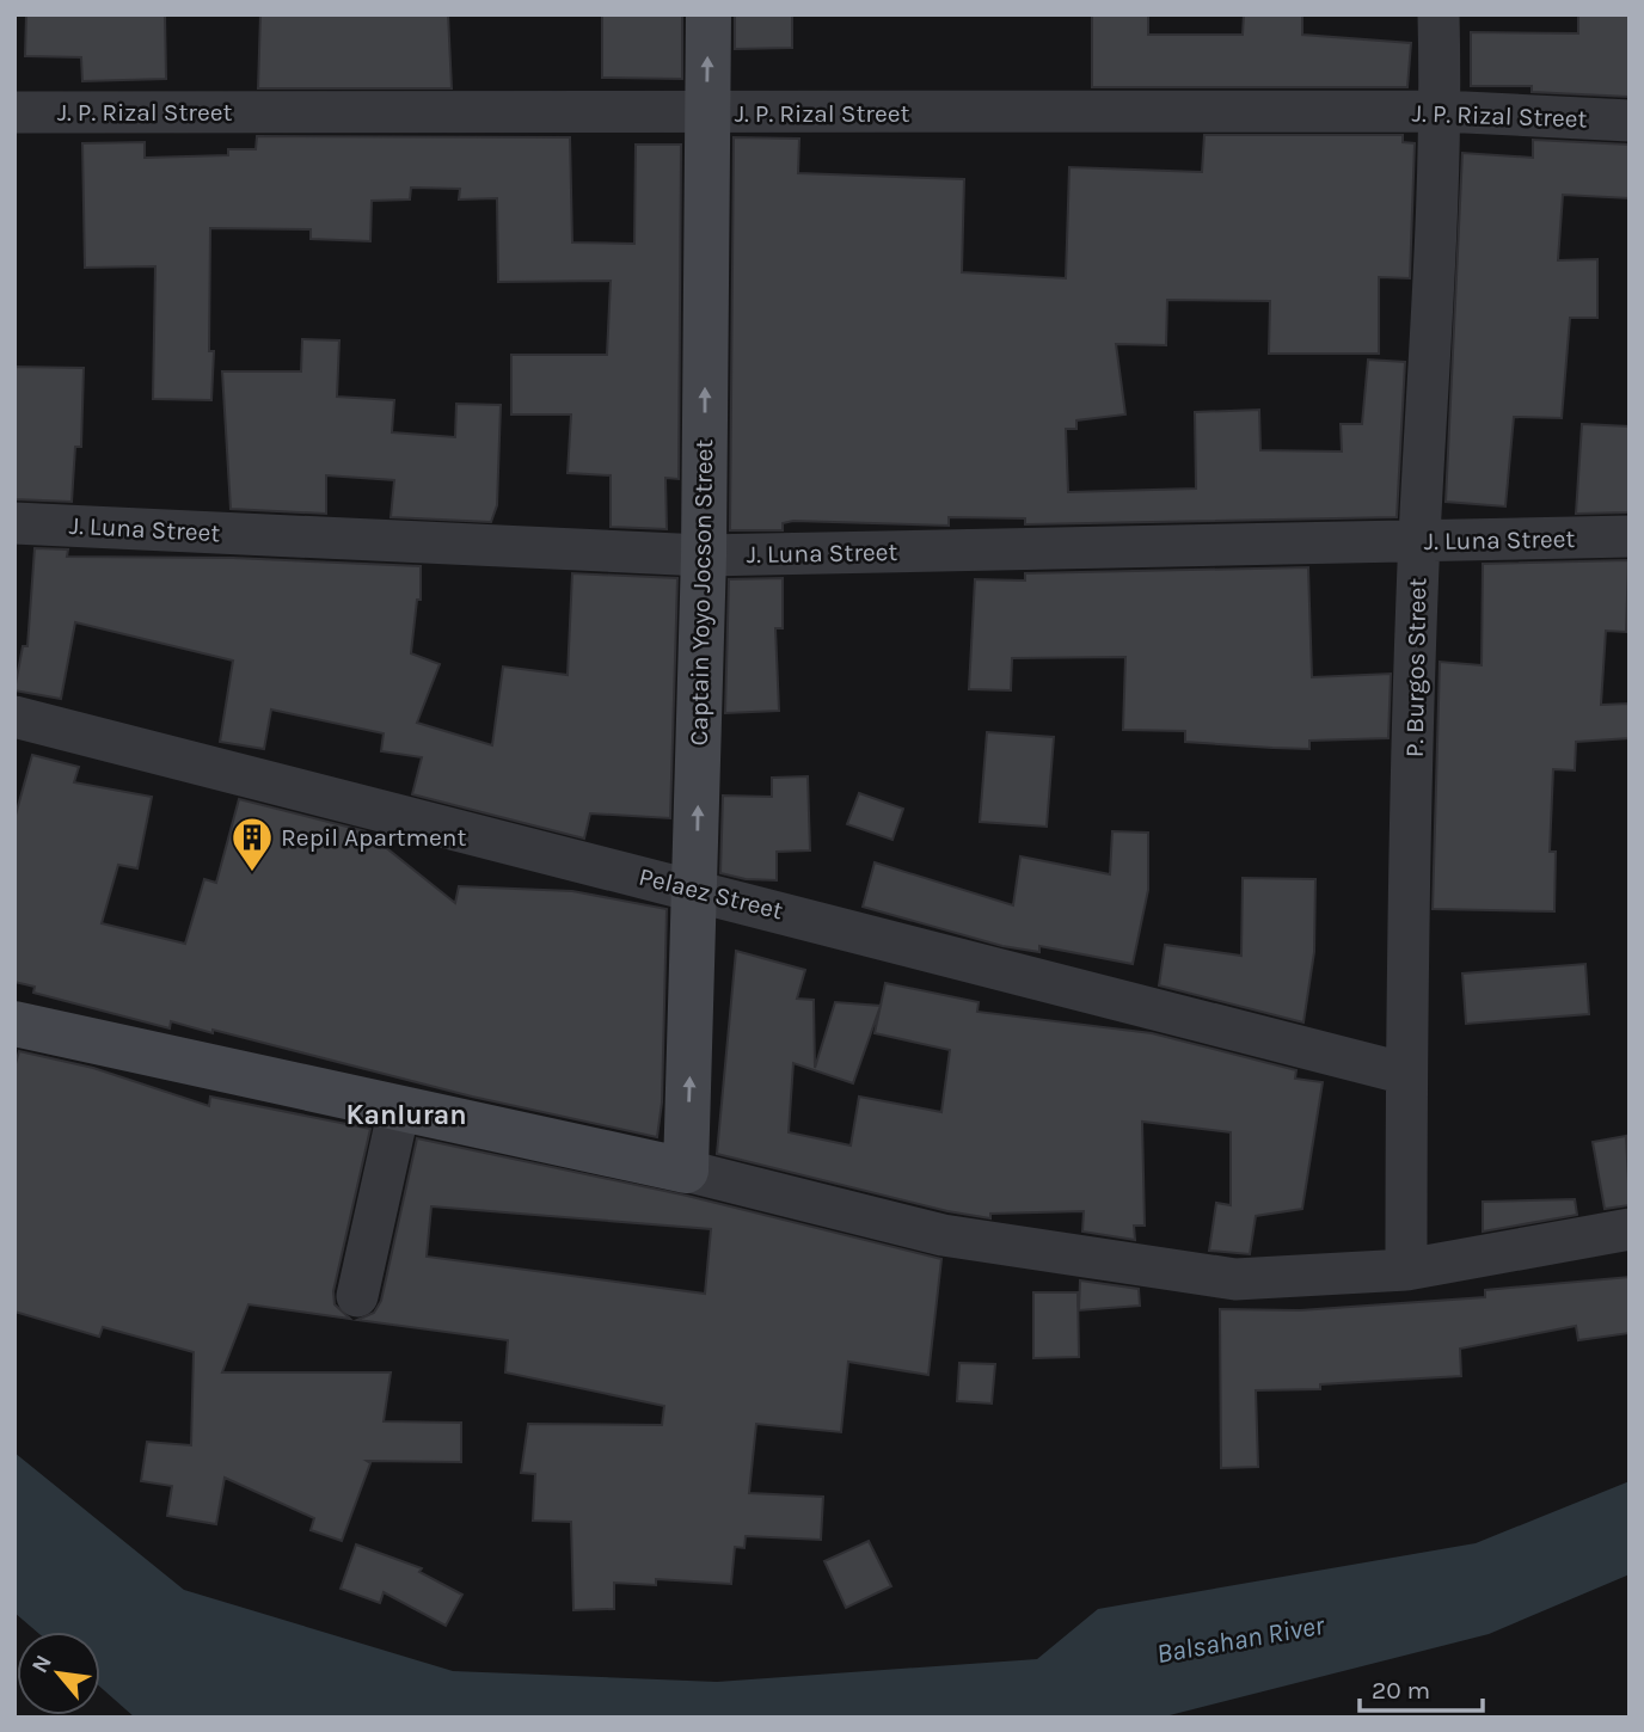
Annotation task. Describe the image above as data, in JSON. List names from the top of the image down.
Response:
{
  "streets": {
    "main road": ["Captain Yoyo Jocson Street"],
    "street": [
      "J. P. Rizal Street",
      "J. Luna Street",
      "P. Burgos Street",
      "Pelaez Street"
    ]
  },
  "crossings": [
    ["J. P. Rizal Street", "Captain Yoyo Jocson Street"],
    ["J. P. Rizal Street", "P. Burgos Street"],
    ["J. Luna Street", "Captain Yoyo Jocson Street"],
    ["J. Luna Street", "P. Burgos Street"],
    ["Captain Yoyo Jocson Street", "Pelaez Street"],
    ["P. Burgos Street", "Pelaez Street"]
  ],
  "one_way": ["Captain Yoyo Jocson Street"],
  "districts": ["Kanluran"],
  "water": ["Balsahan River"],
  "places": {
    "building": ["Repil Apartment"]
  },
  "scale_bar": "20 m",
  "north": "top left"
}
